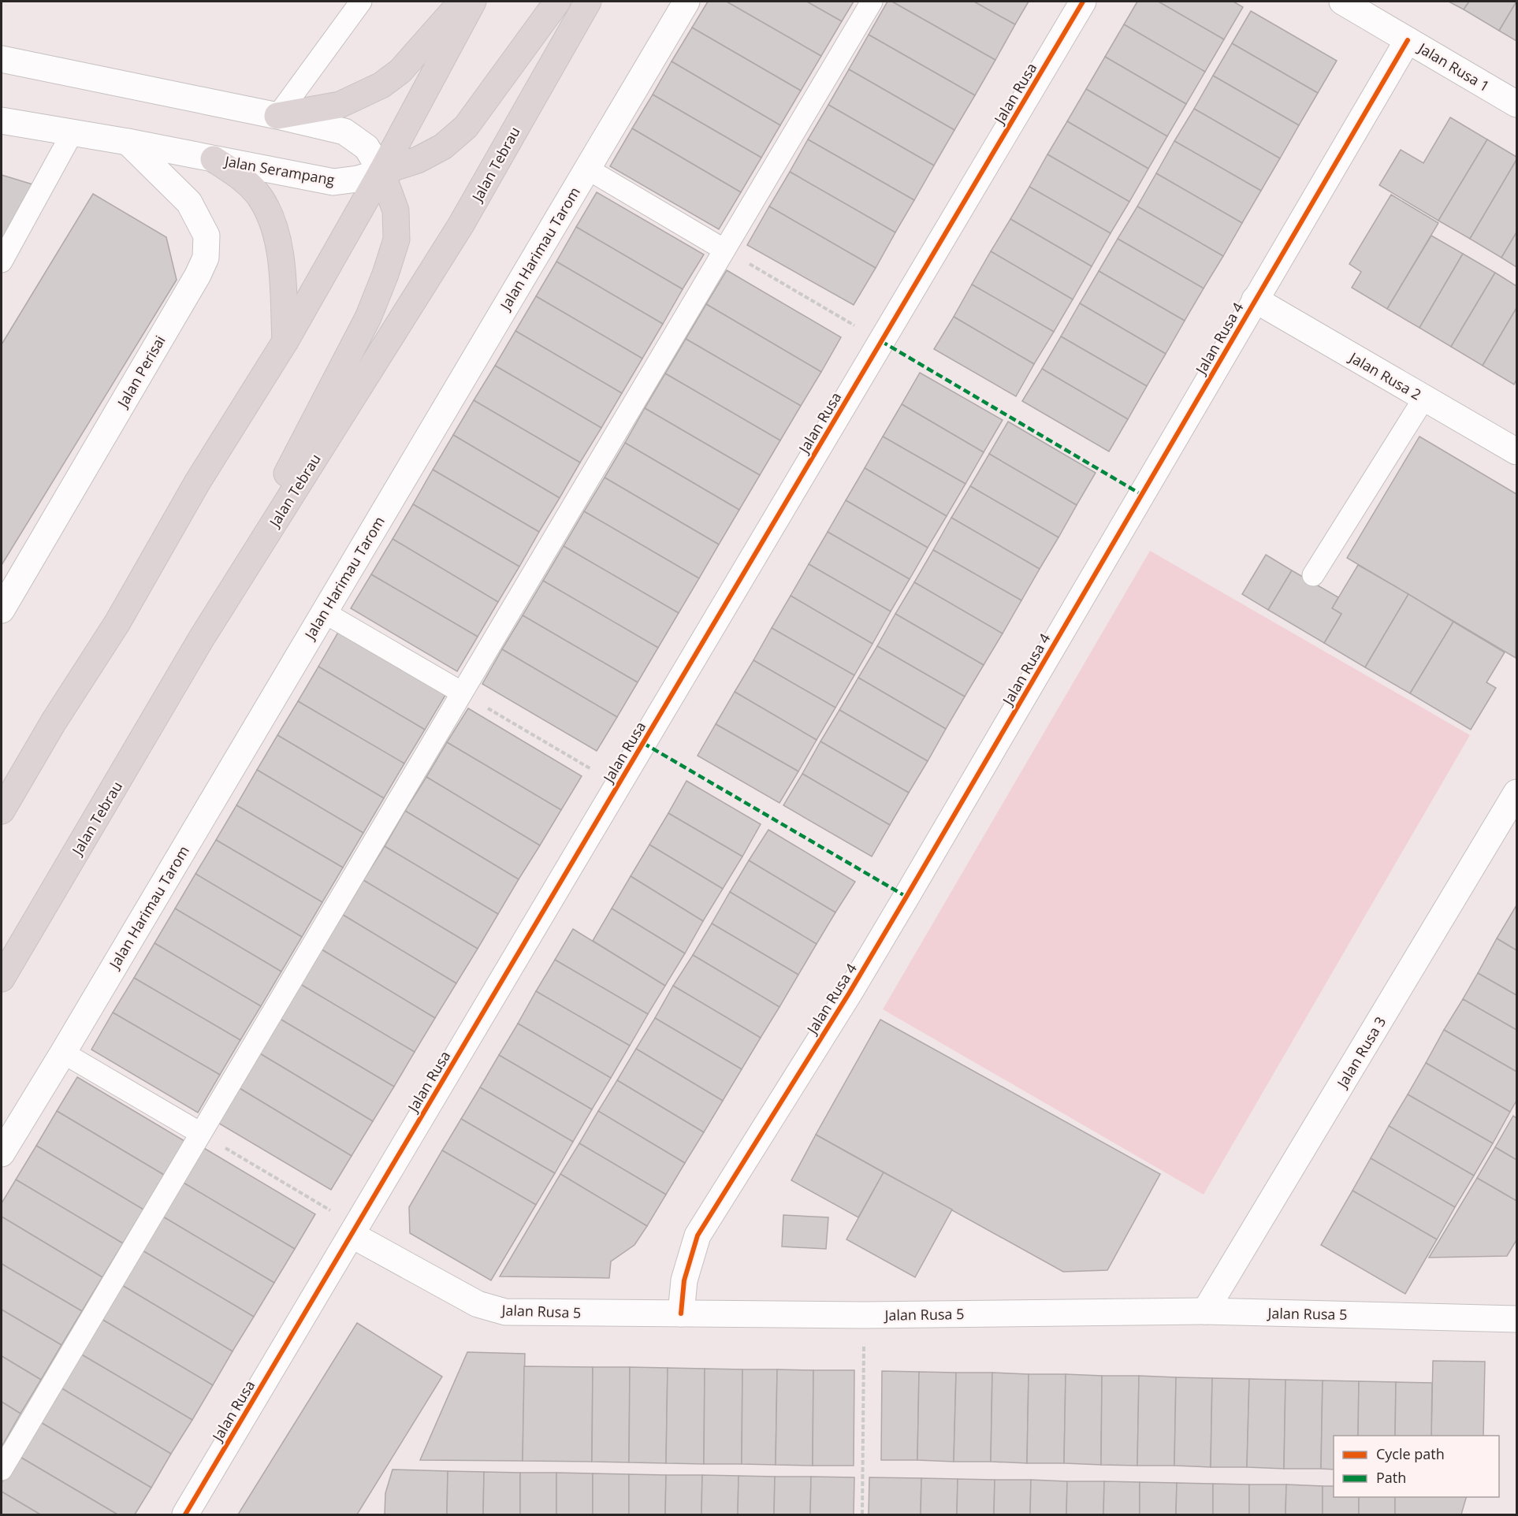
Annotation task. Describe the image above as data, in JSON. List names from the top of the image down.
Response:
{
  "streets": {
    "highway": ["Jalan Tebrau"],
    "street": [
      "Jalan Rusa 1",
      "Jalan Rusa",
      "Jalan Serampang",
      "Jalan Harimau Tarom",
      "Jalan Rusa 4",
      "Jalan Perisai",
      "Jalan Rusa 2",
      "Jalan Rusa 3",
      "Jalan Rusa 5"
    ]
  },
  "crossings": [
    ["Jalan Rusa 1", "Jalan Rusa 4"],
    ["Jalan Rusa", "Jalan Rusa 5"],
    ["Jalan Serampang", "Jalan Perisai"],
    ["Jalan Rusa 4", "Jalan Rusa 2"],
    ["Jalan Rusa 4", "Jalan Rusa 5"],
    ["Jalan Rusa 3", "Jalan Rusa 5"]
  ],
  "legend": ["Cycle path", "Path"]
}
